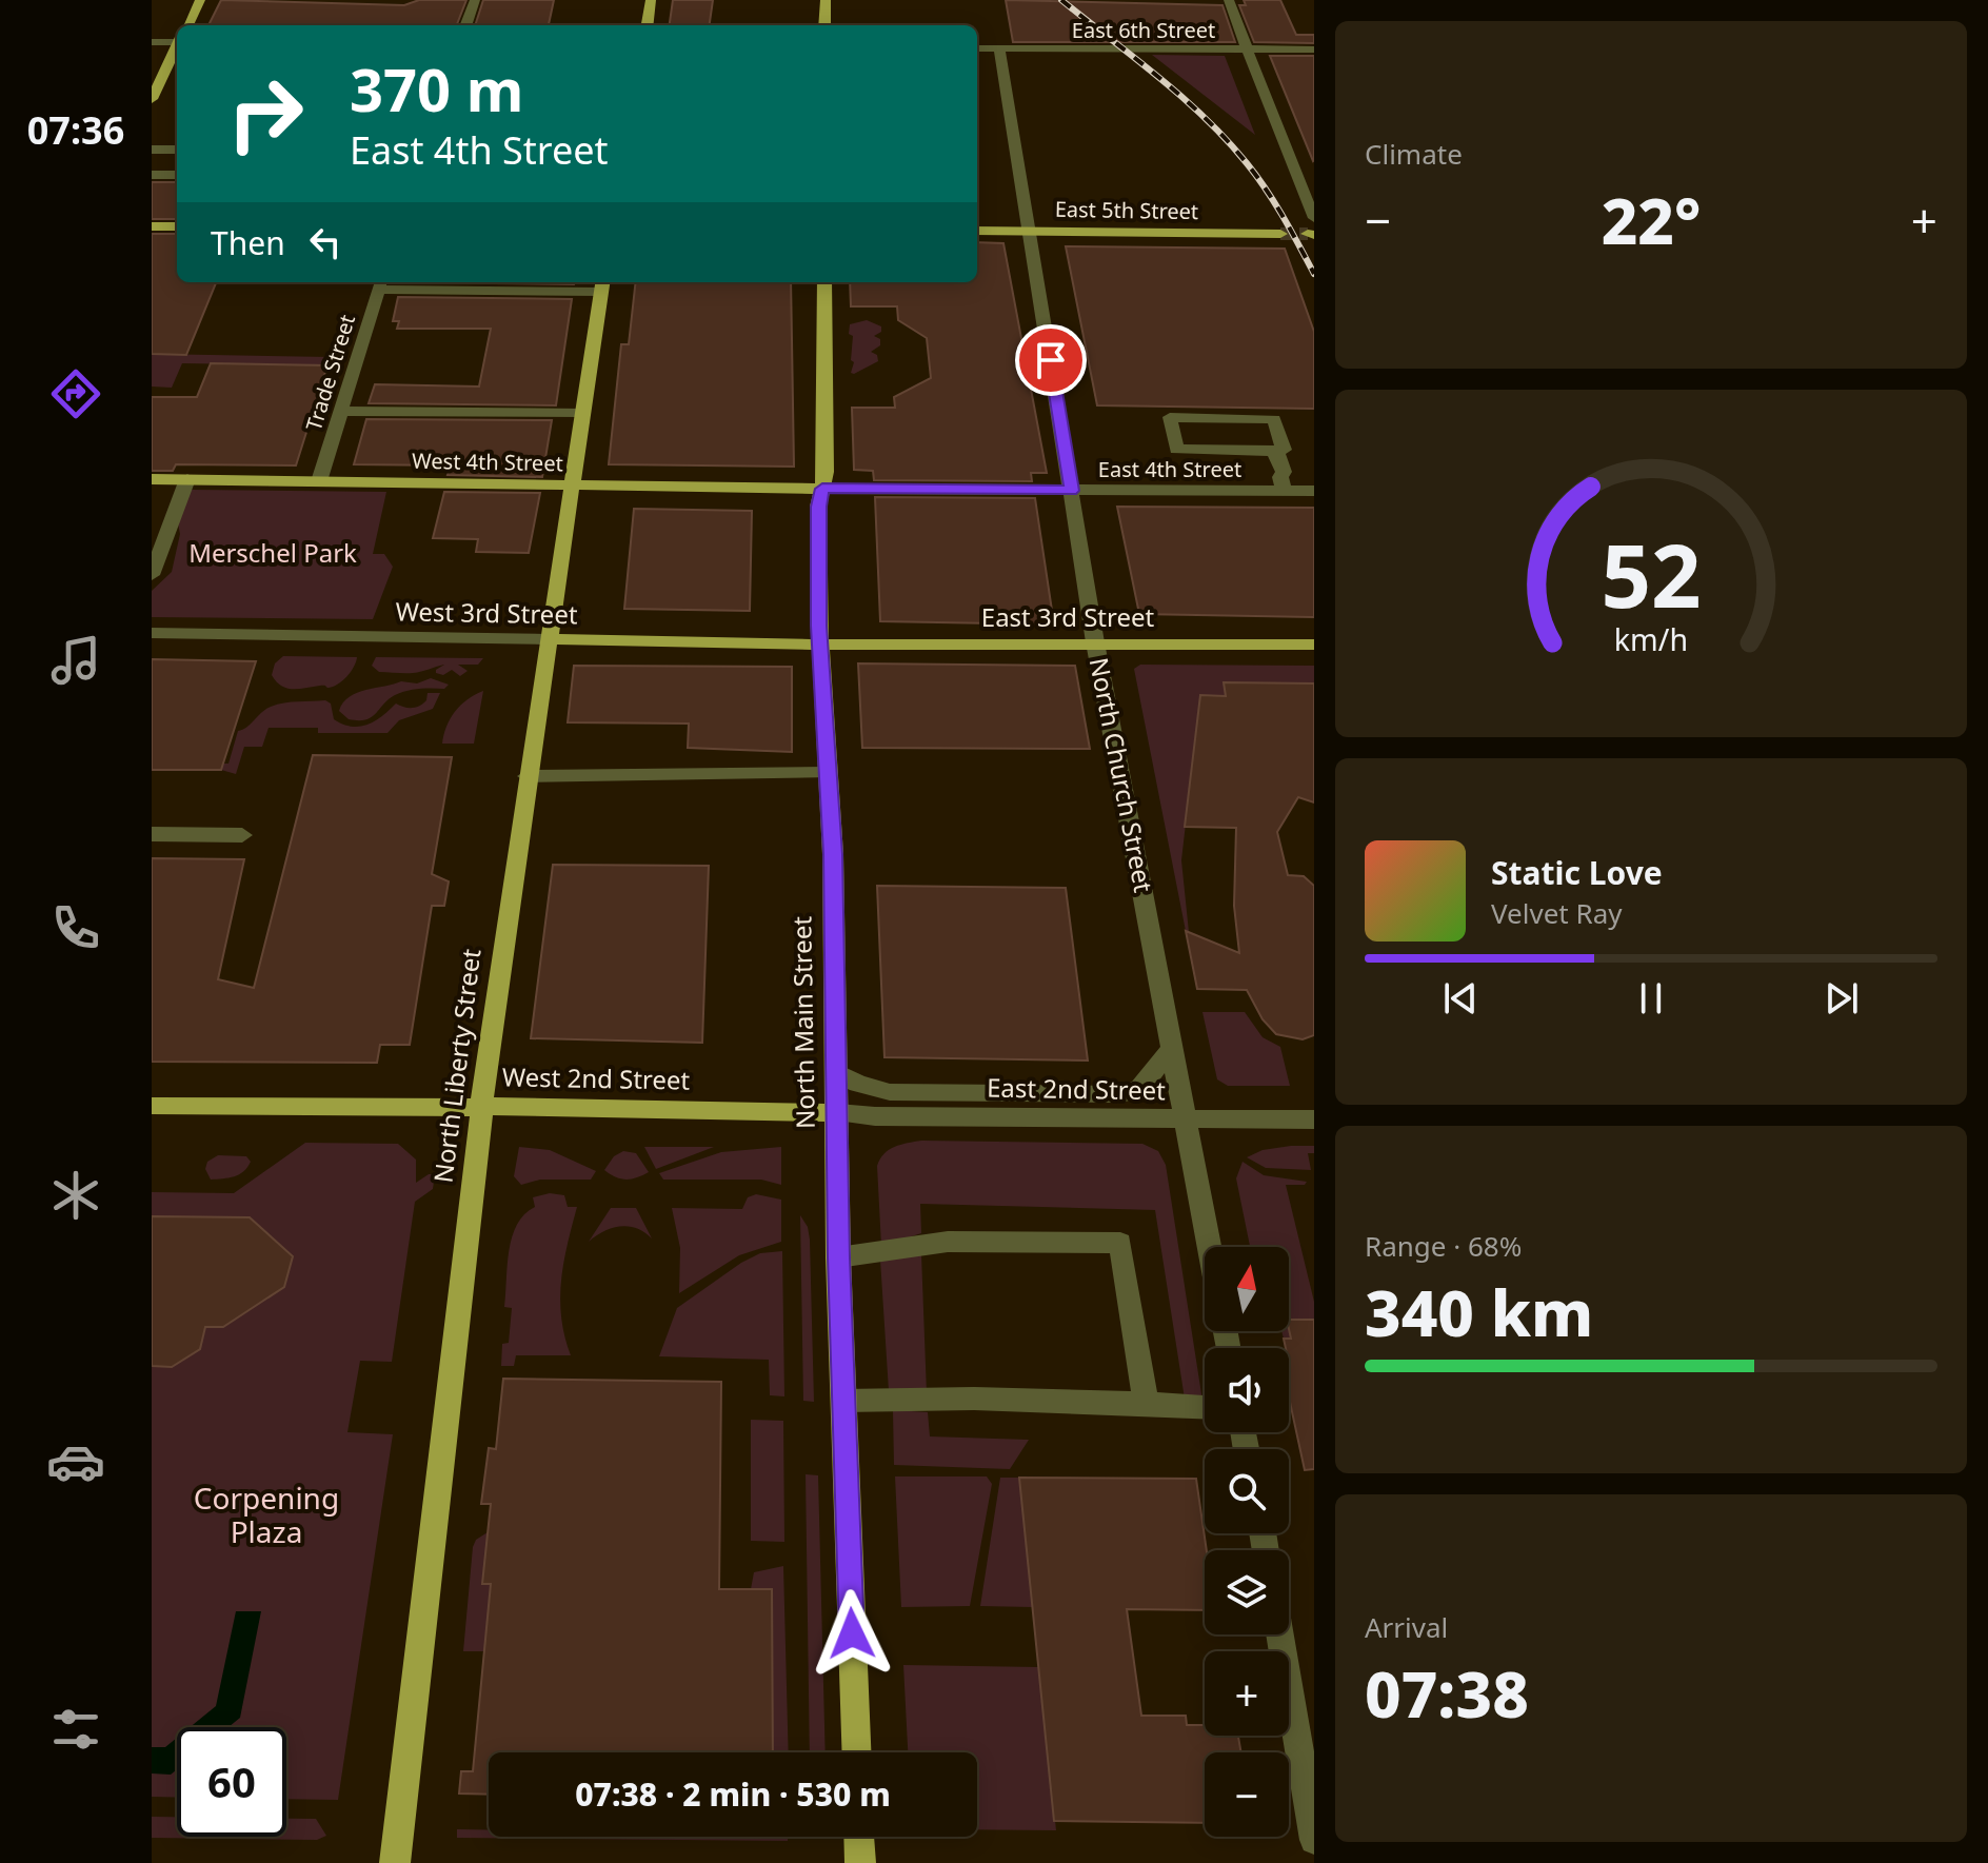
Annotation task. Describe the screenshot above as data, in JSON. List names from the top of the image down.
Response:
{
  "streets": {
    "main road": [
      "East 5th Street",
      "West 4th Street",
      "West 3rd Street",
      "East 3rd Street",
      "North Main Street",
      "North Liberty Street",
      "West 2nd Street"
    ],
    "street": [
      "East 6th Street",
      "Trade Street",
      "East 4th Street",
      "North Church Street",
      "East 2nd Street"
    ]
  },
  "crossings": [
    ["East 6th Street", "North Church Street"],
    ["East 5th Street", "North Church Street"],
    ["Trade Street", "West 4th Street"],
    ["West 4th Street", "East 4th Street"],
    ["West 4th Street", "North Main Street"],
    ["West 4th Street", "North Liberty Street"],
    ["East 4th Street", "North Church Street"],
    ["East 4th Street", "North Main Street"],
    ["West 3rd Street", "East 3rd Street"],
    ["West 3rd Street", "North Main Street"],
    ["West 3rd Street", "North Liberty Street"],
    ["East 3rd Street", "North Church Street"],
    ["East 3rd Street", "North Main Street"],
    ["North Church Street", "East 2nd Street"],
    ["North Main Street", "West 2nd Street"],
    ["North Main Street", "East 2nd Street"],
    ["North Liberty Street", "West 2nd Street"],
    ["West 2nd Street", "East 2nd Street"]
  ],
  "parks": ["Merschel Park", "Corpening Plaza"],
  "north": "top",
  "page": {
    "tabs": "07:36",
    "tile": [
      "Climate",
      ["Range · 68%", "340 km"],
      ["Arrival", "07:38"]
    ],
    "turn": ["370 m", "East 4th Street"],
    "heat": ["−", "22°", "+"],
    "then": "Then",
    "song": ["Static Love", "Velvet Ray"],
    "map_buttons": ["+", "−"],
    "limit": "60",
    "trip": "07:38 · 2 min · 530 m",
    "gauge": ["52", "km/h"]
  }
}
